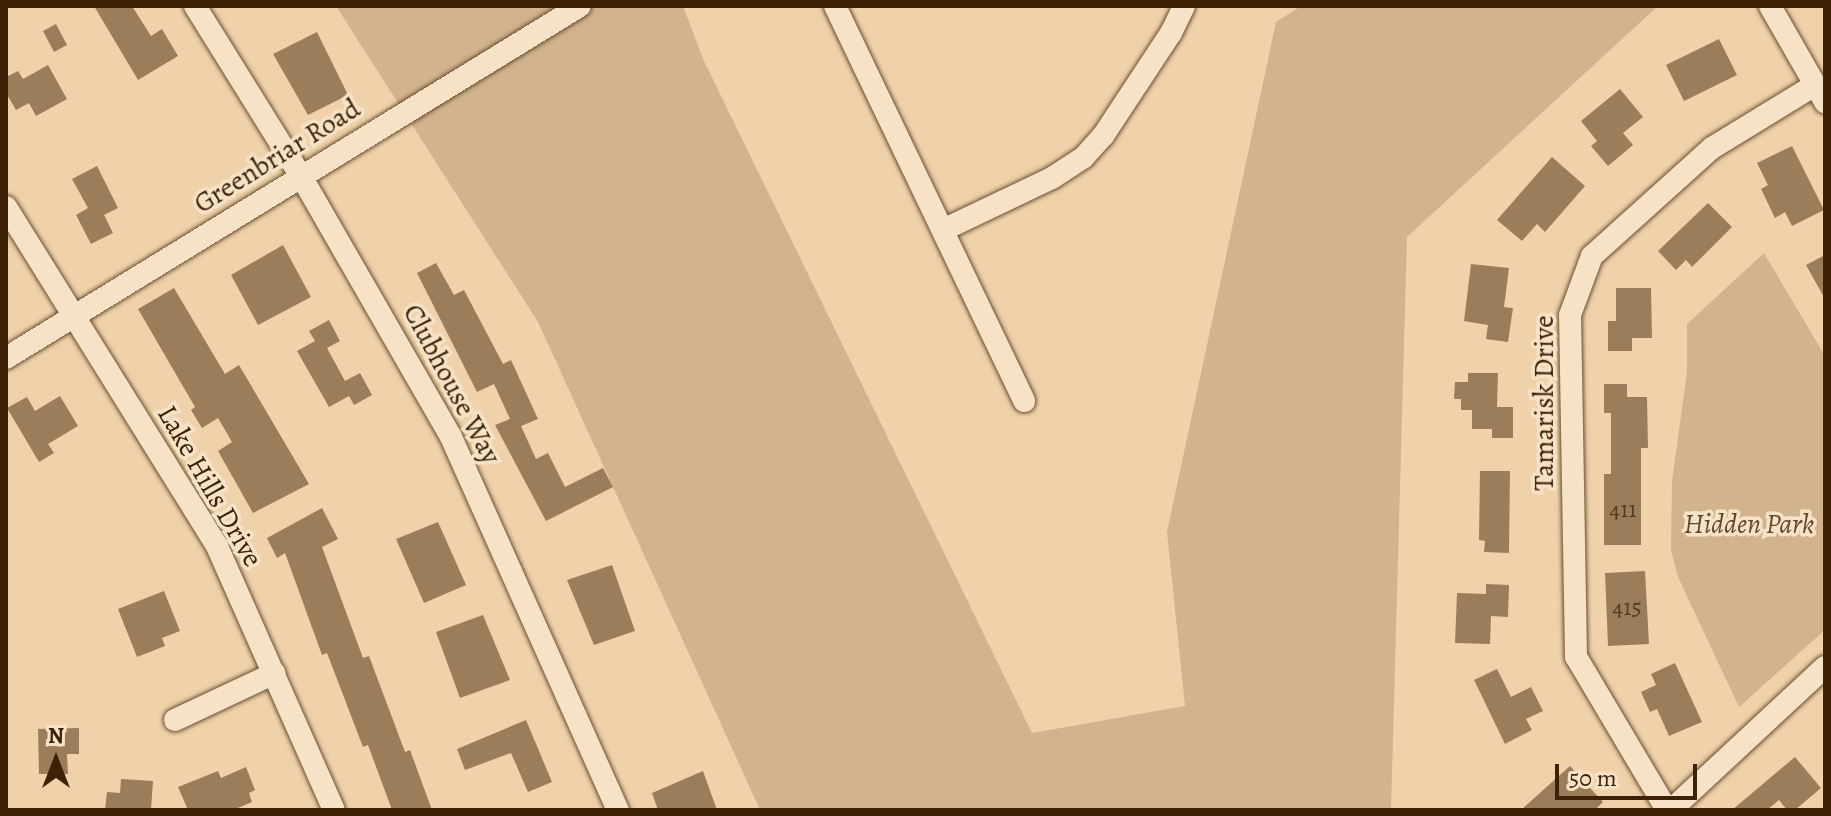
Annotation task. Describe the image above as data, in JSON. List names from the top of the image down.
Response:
{
  "streets": {
    "street": [
      "Greenbriar Road",
      "Clubhouse Way",
      "Tamarisk Drive",
      "Lake Hills Drive"
    ]
  },
  "crossings": [
    ["Greenbriar Road", "Clubhouse Way"],
    ["Greenbriar Road", "Lake Hills Drive"]
  ],
  "parks": ["Hidden Park"],
  "house_numbers": ["411", "415"],
  "scale_bar": "50 m",
  "north": "top"
}
